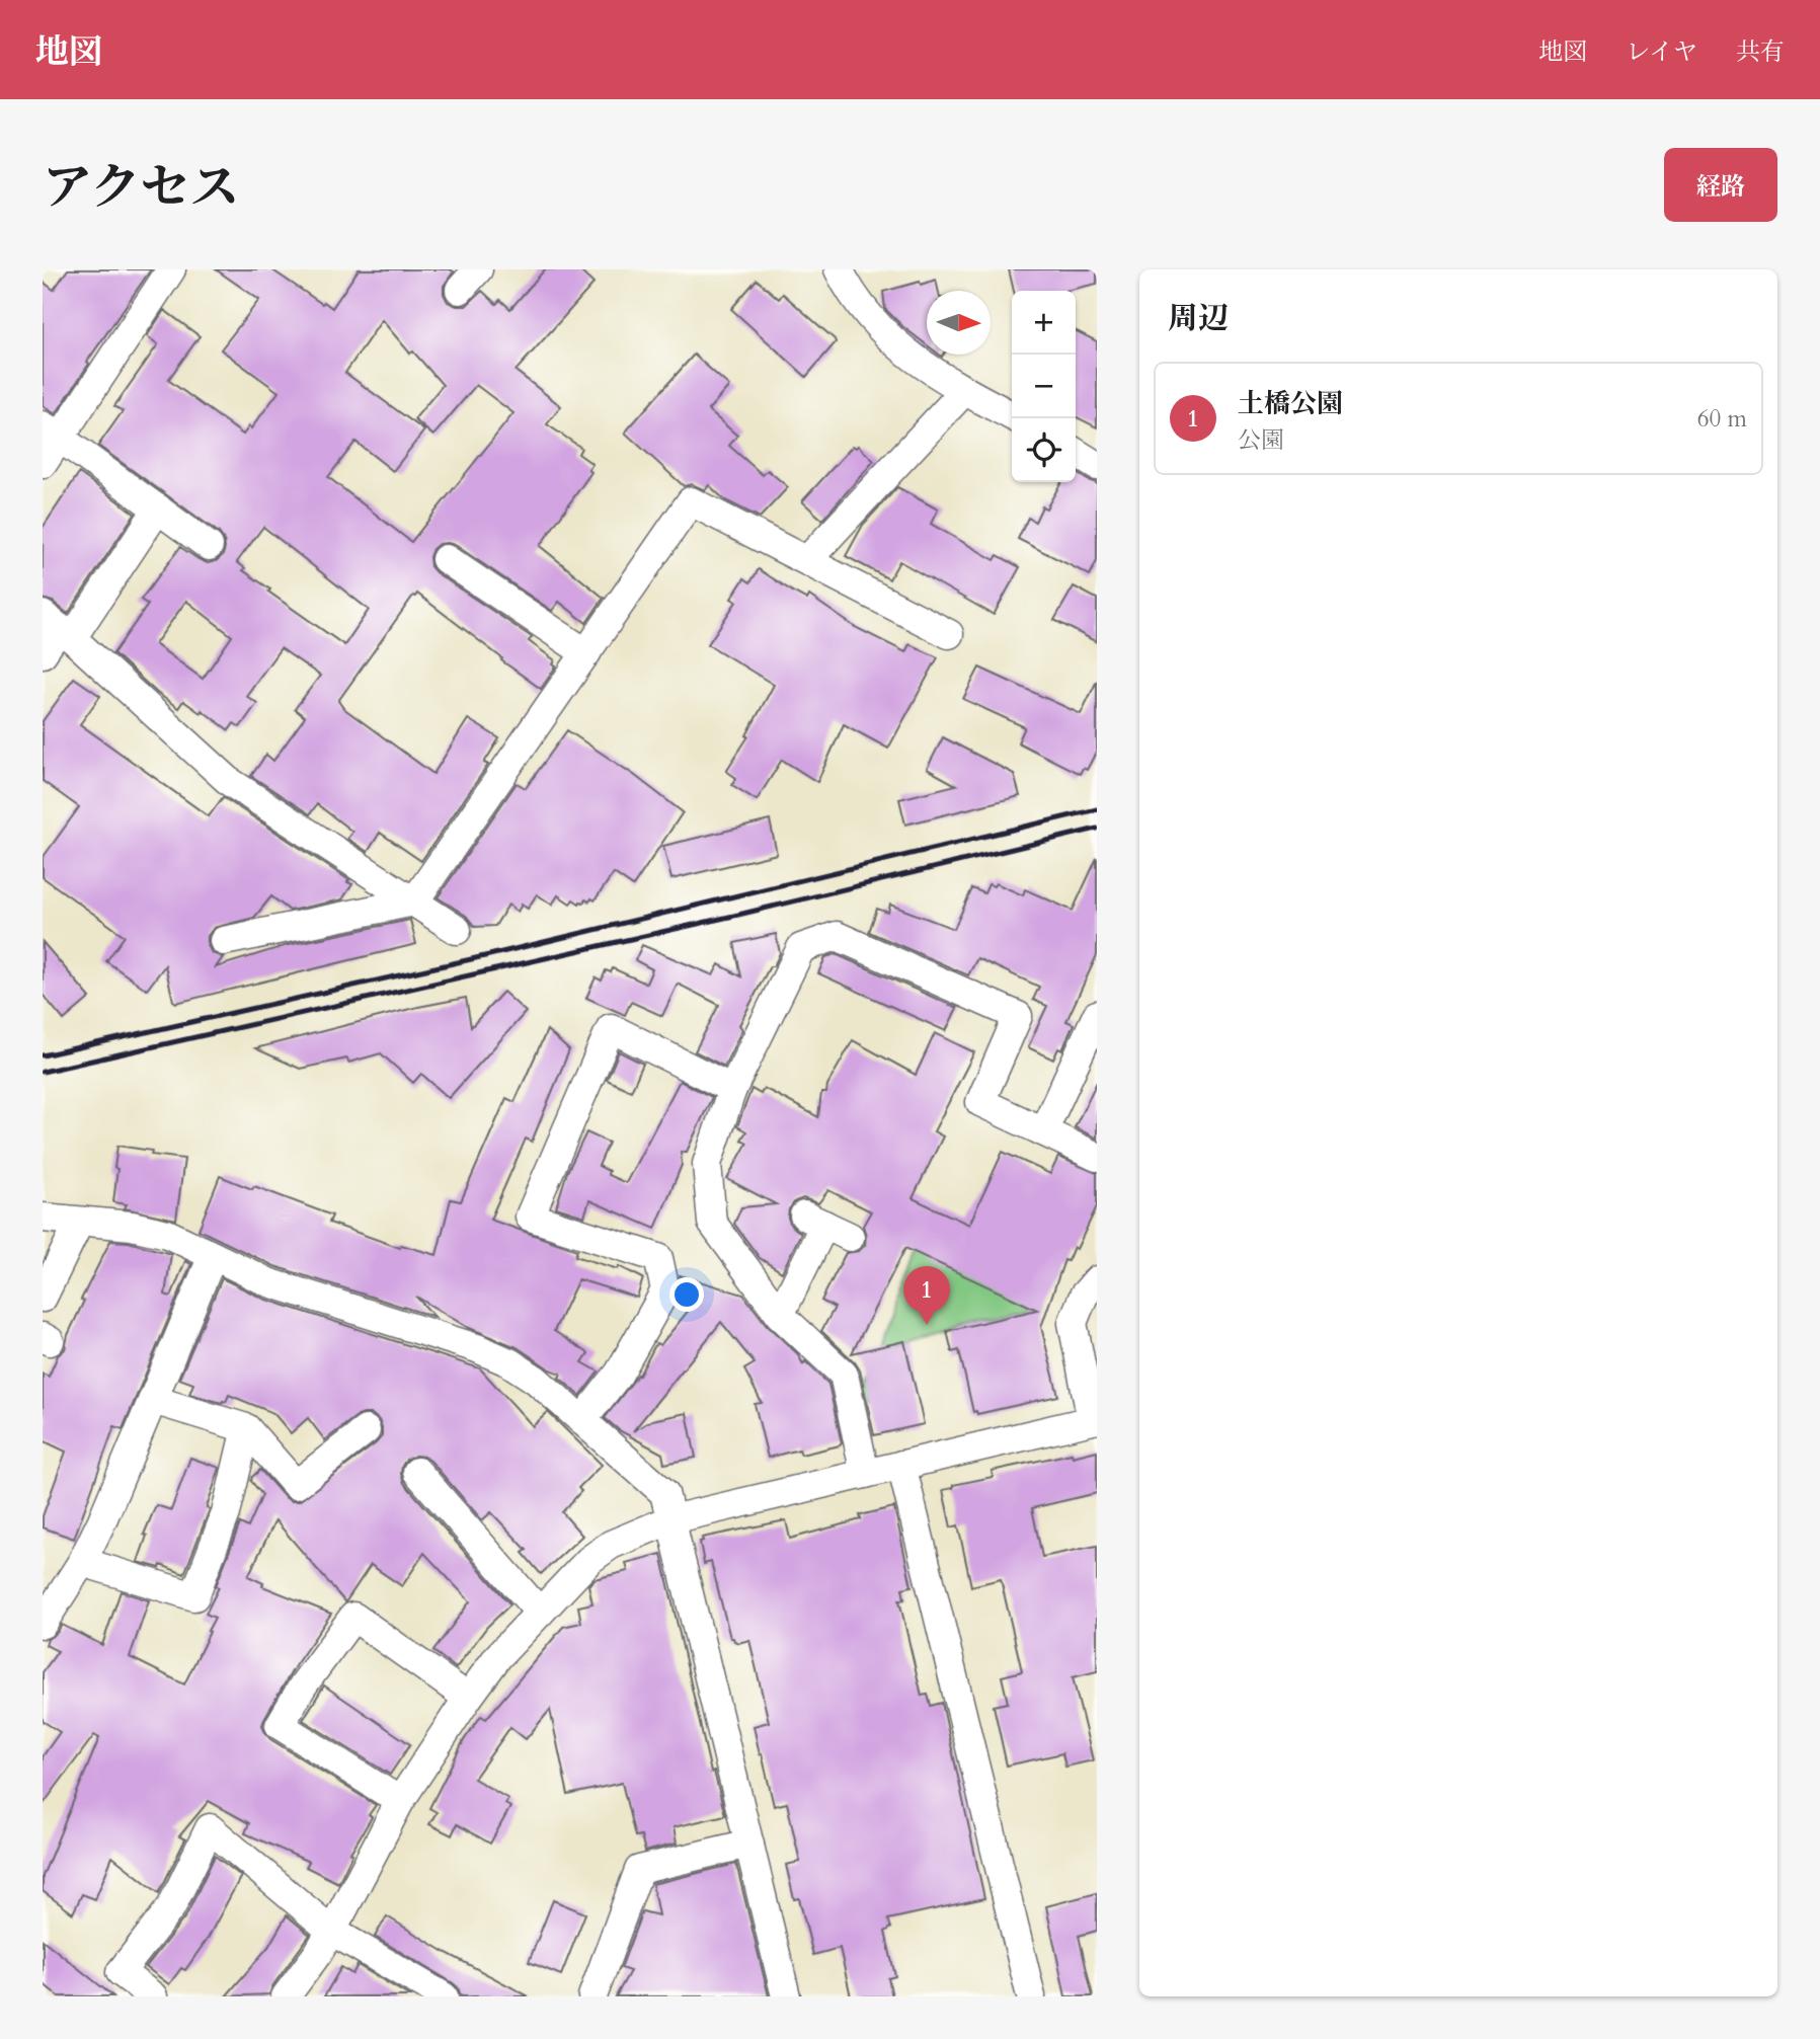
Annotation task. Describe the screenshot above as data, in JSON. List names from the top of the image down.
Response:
{
  "north": "right",
  "page": {
    "header": "地図",
    "nav": ["地図", "レイヤ", "共有"],
    "title": "アクセス",
    "buttons": "経路",
    "heading": "周辺",
    "map_buttons": ["+", "−"],
    "list": [
      {
        "mark": "1",
        "name": "土橋公園",
        "note": "公園",
        "value": "60 m"
      }
    ],
    "pins": "1"
  }
}
